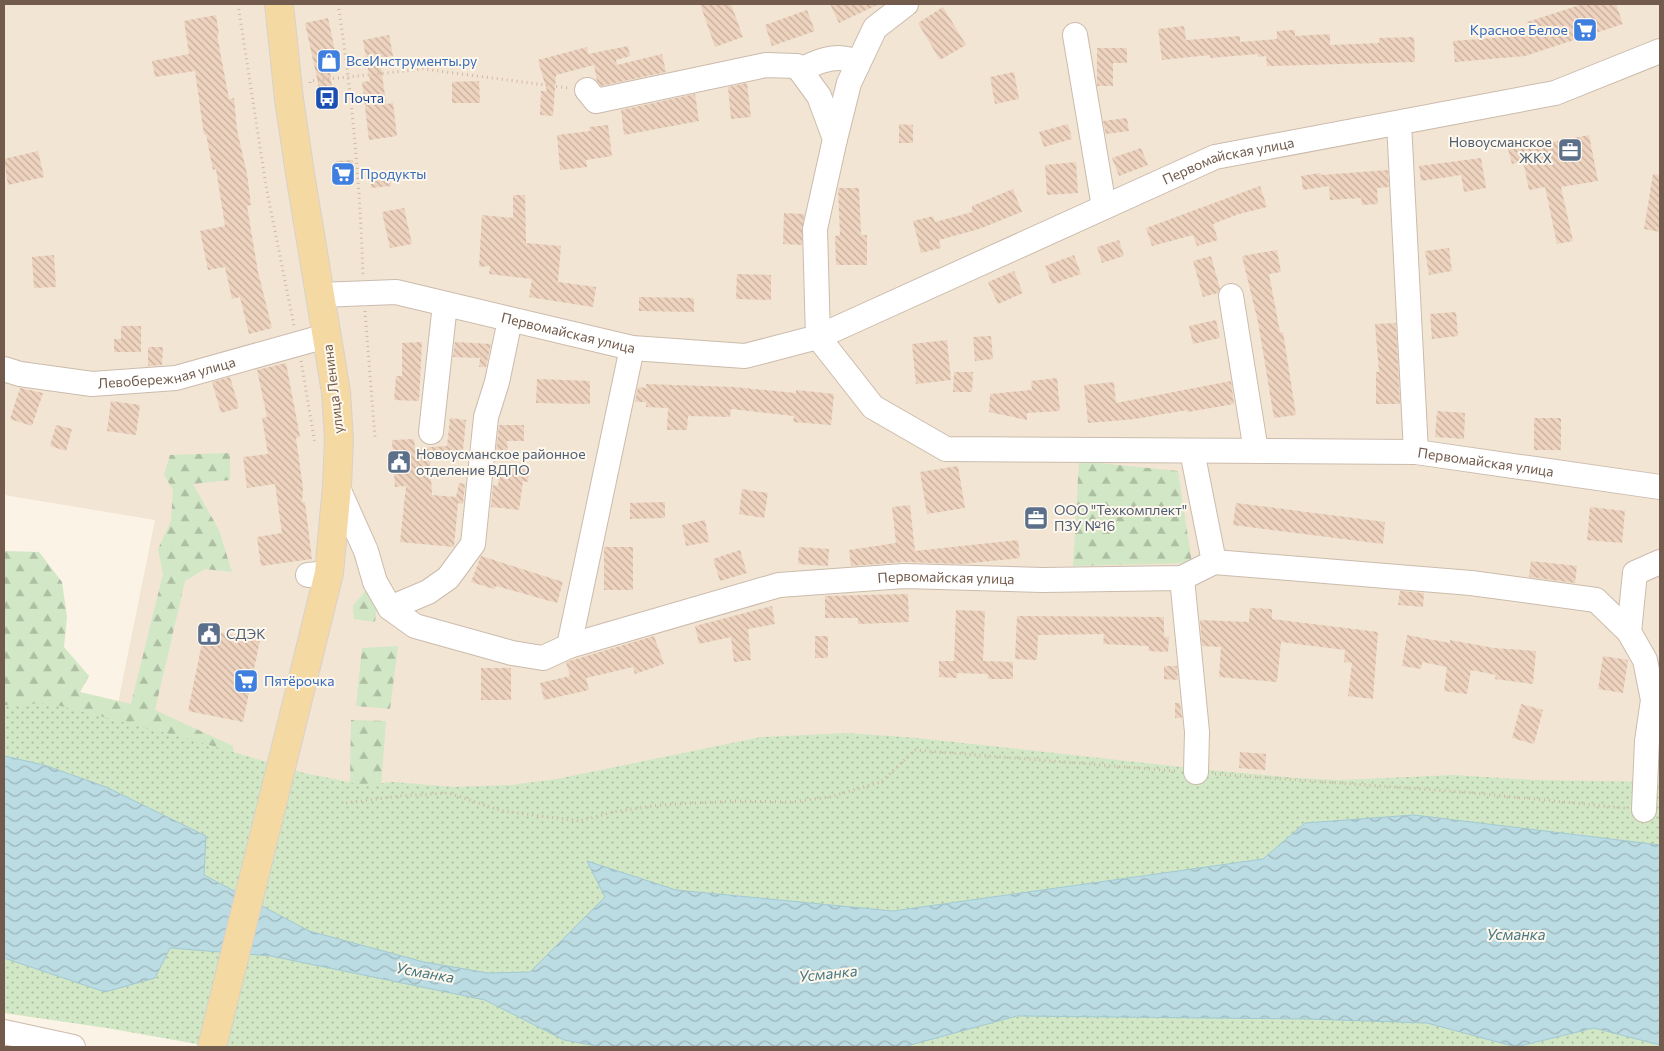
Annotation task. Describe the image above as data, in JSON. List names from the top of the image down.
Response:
{
  "streets": {
    "main road": ["улица Ленина"],
    "street": ["Первомайская улица", "Левобережная улица"]
  },
  "crossings": [
    ["Первомайская улица", "улица Ленина"],
    ["Левобережная улица", "улица Ленина"]
  ],
  "water": ["Усманка"],
  "places": {
    "supermarket": ["Красное Белое", "Продукты", "Пятёрочка"],
    "shop": ["ВсеИнструменты.ру"],
    "bus stop": ["Почта"],
    "office": ["Новоусманское ЖКХ", "ООО \"Техкомплект\" ПЗУ №16"],
    "public building": ["Новоусманское районное отделение ВДПО", "СДЭК"]
  }
}
